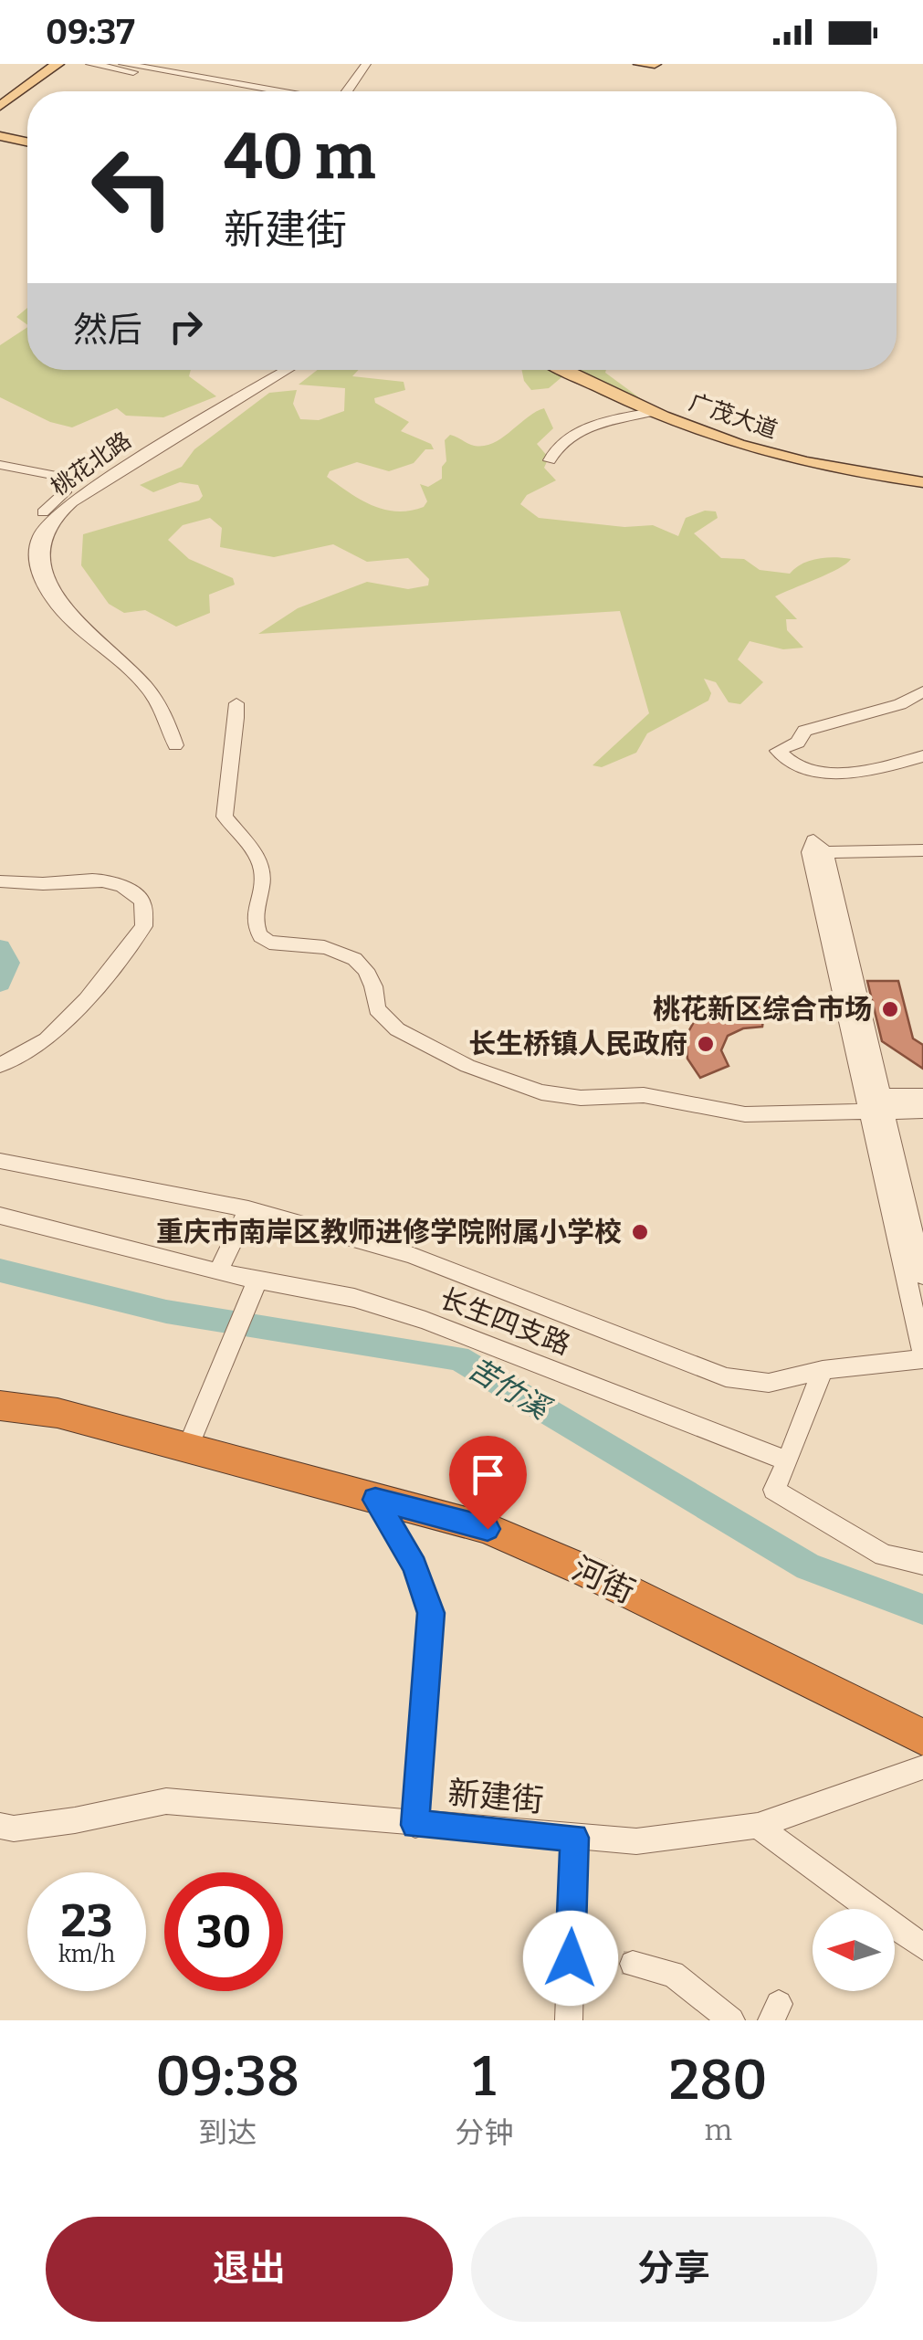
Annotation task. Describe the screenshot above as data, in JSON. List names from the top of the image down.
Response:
{
  "streets": {
    "highway": ["河街"],
    "main road": ["广茂大道"],
    "street": ["桃花北路", "长生四支路", "新建街"]
  },
  "water": ["苦竹溪"],
  "places": ["桃花新区综合市场", "长生桥镇人民政府", "重庆市南岸区教师进修学院附属小学校"],
  "north": "left",
  "page": {
    "status": "09:37",
    "turn": ["40 m", "新建街"],
    "then": "然后",
    "speed": "23 km/h",
    "limit": "30",
    "eta": [
      "09:38",
      "到达",
      "1",
      "分钟",
      "280",
      "m"
    ],
    "buttons": ["退出", "分享"]
  }
}
